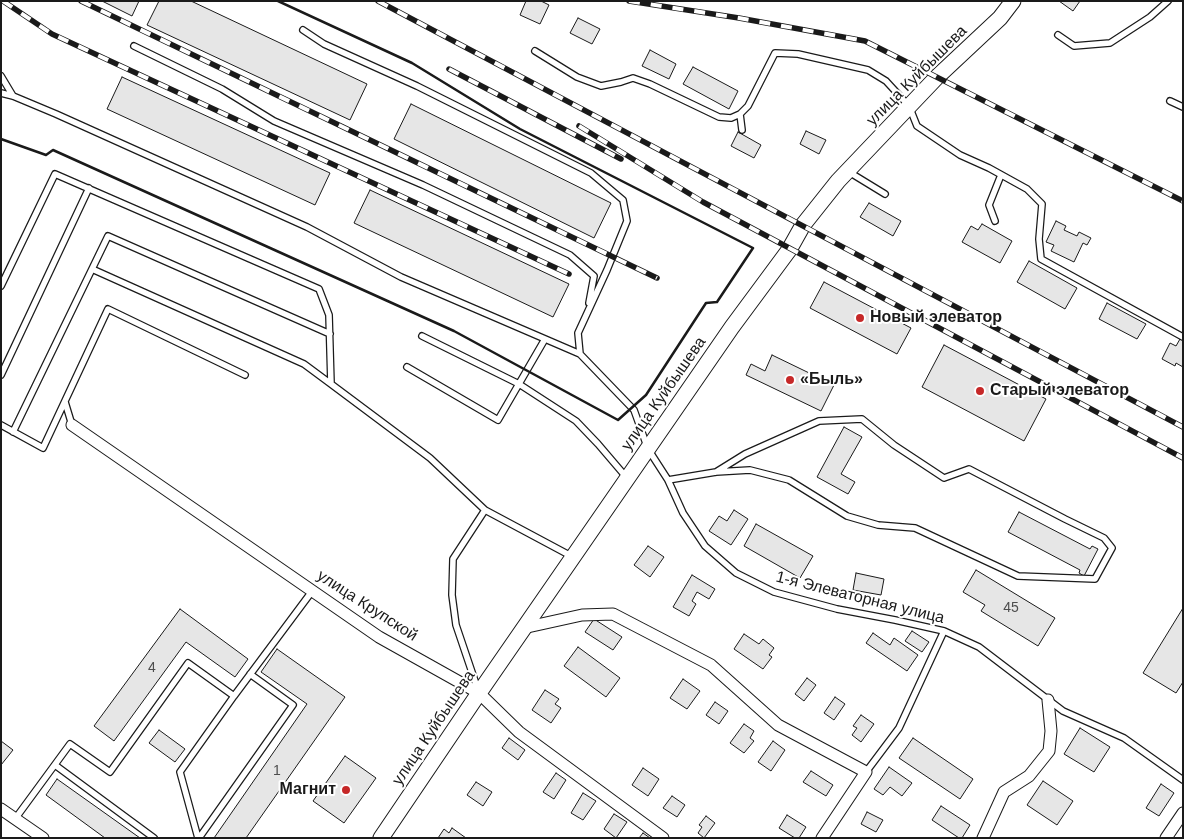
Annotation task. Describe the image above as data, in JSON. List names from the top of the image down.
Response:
{
  "streets": {
    "street": ["улица Куйбышева", "улица Крупской"],
    "lane": ["1-я Элеваторная улица"]
  },
  "crossings": [
    ["улица Куйбышева", "1-я Элеваторная улица"],
    ["улица Куйбышева", "улица Крупской"]
  ],
  "places": [
    "Новый элеватор",
    "«Быль»",
    "Старый элеватор",
    "Магнит"
  ],
  "house_numbers": ["45", "4", "1"]
}
